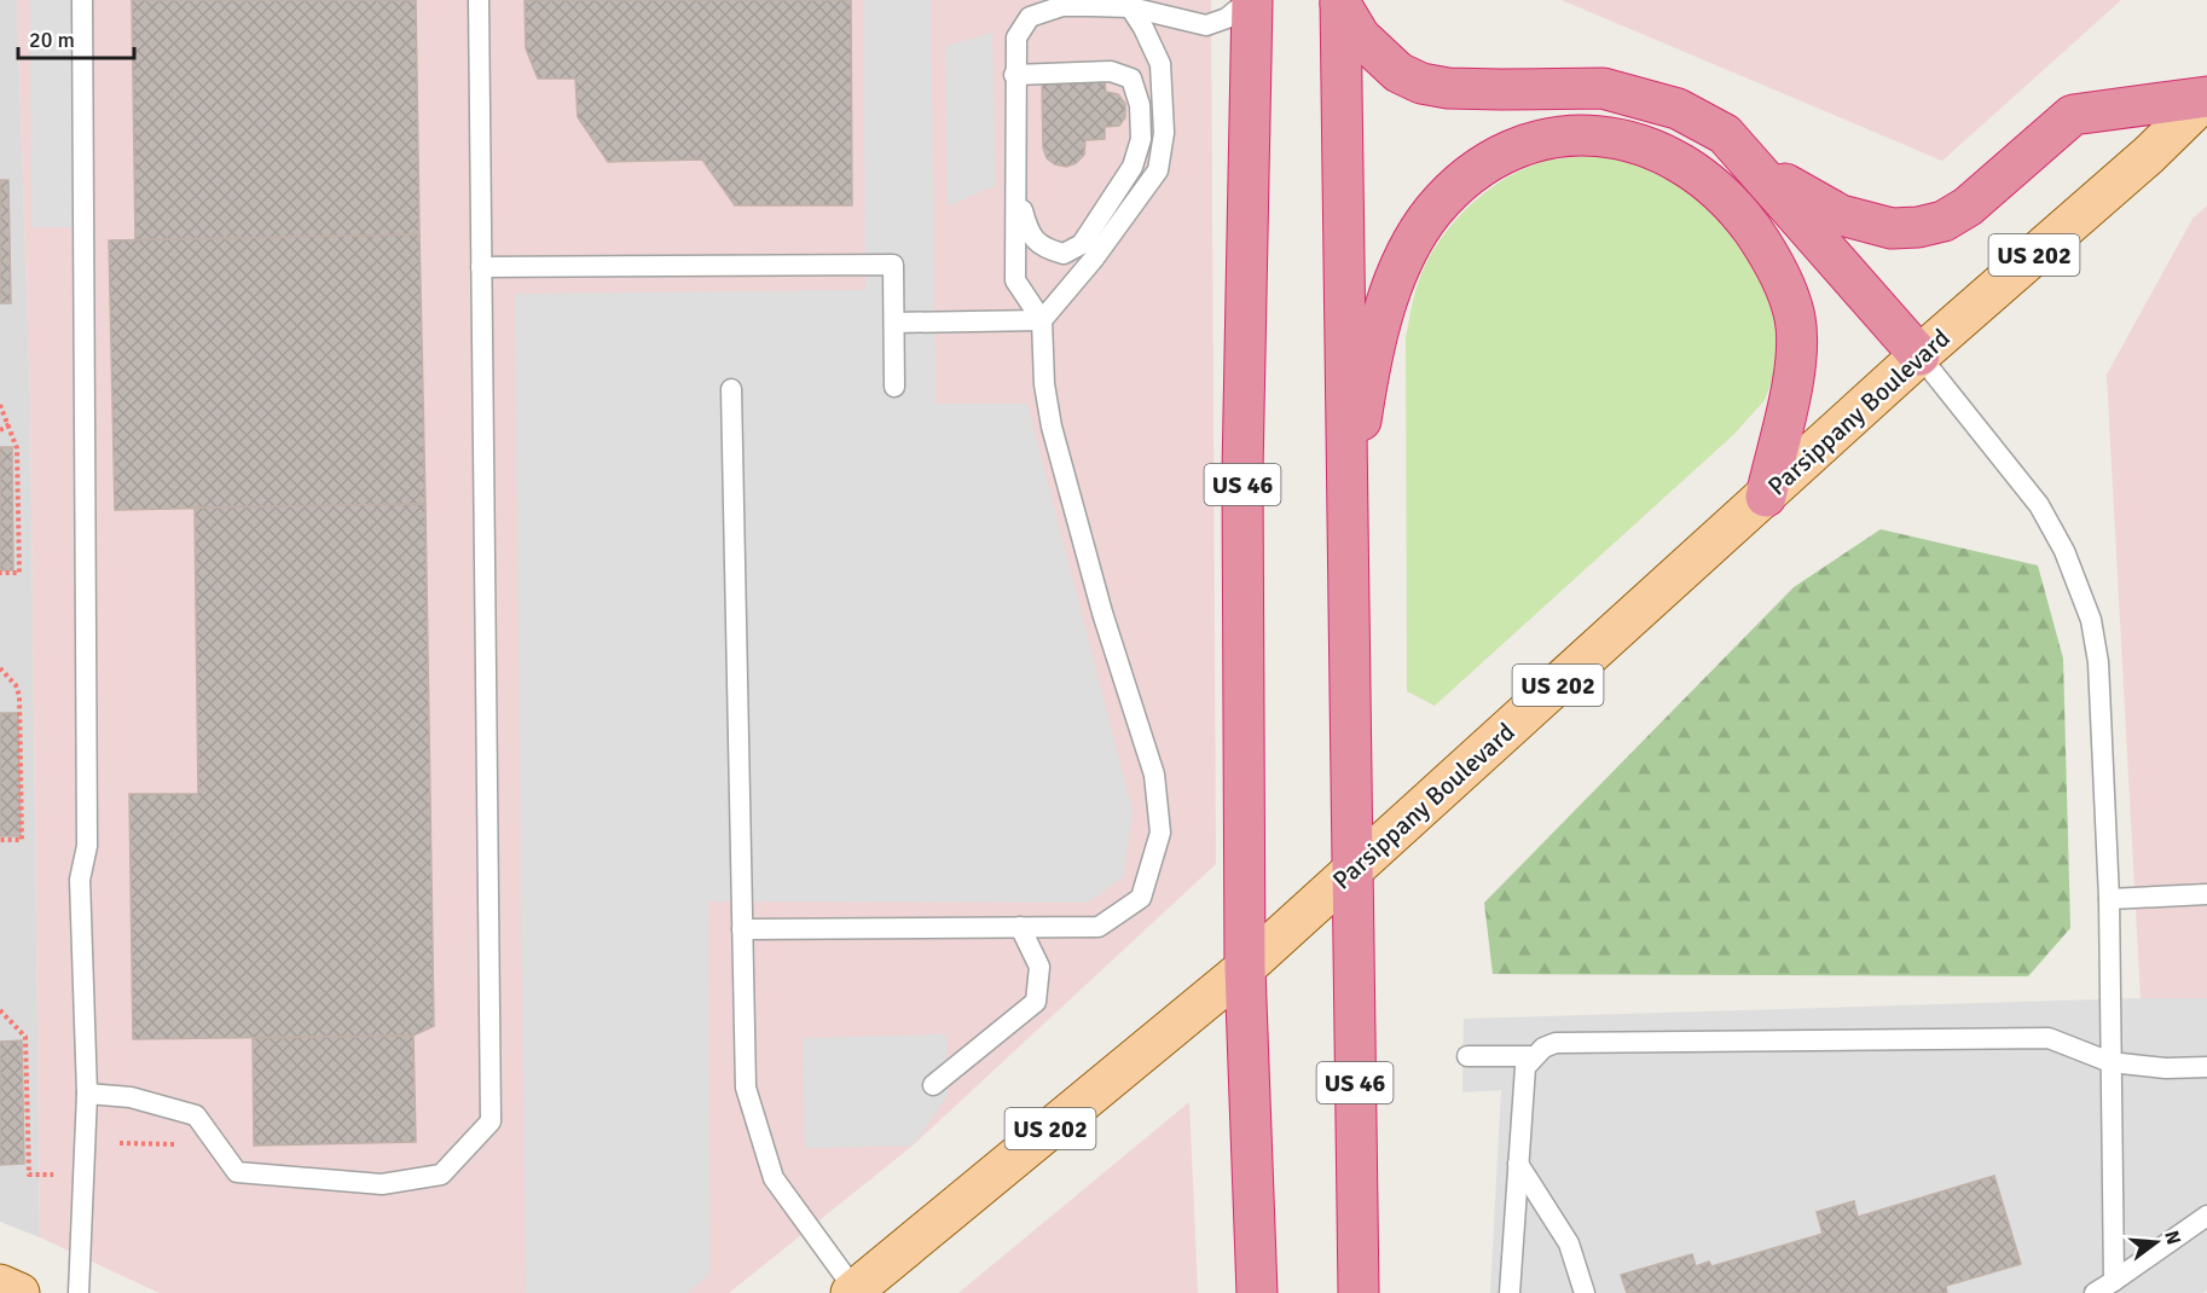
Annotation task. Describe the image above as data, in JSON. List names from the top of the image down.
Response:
{
  "streets": {
    "highway": ["US 46"],
    "main road": ["US 202", "Parsippany Boulevard"]
  },
  "crossings": [
    ["Parsippany Boulevard", "US 46"]
  ],
  "scale_bar": "20 m",
  "north": "right"
}
